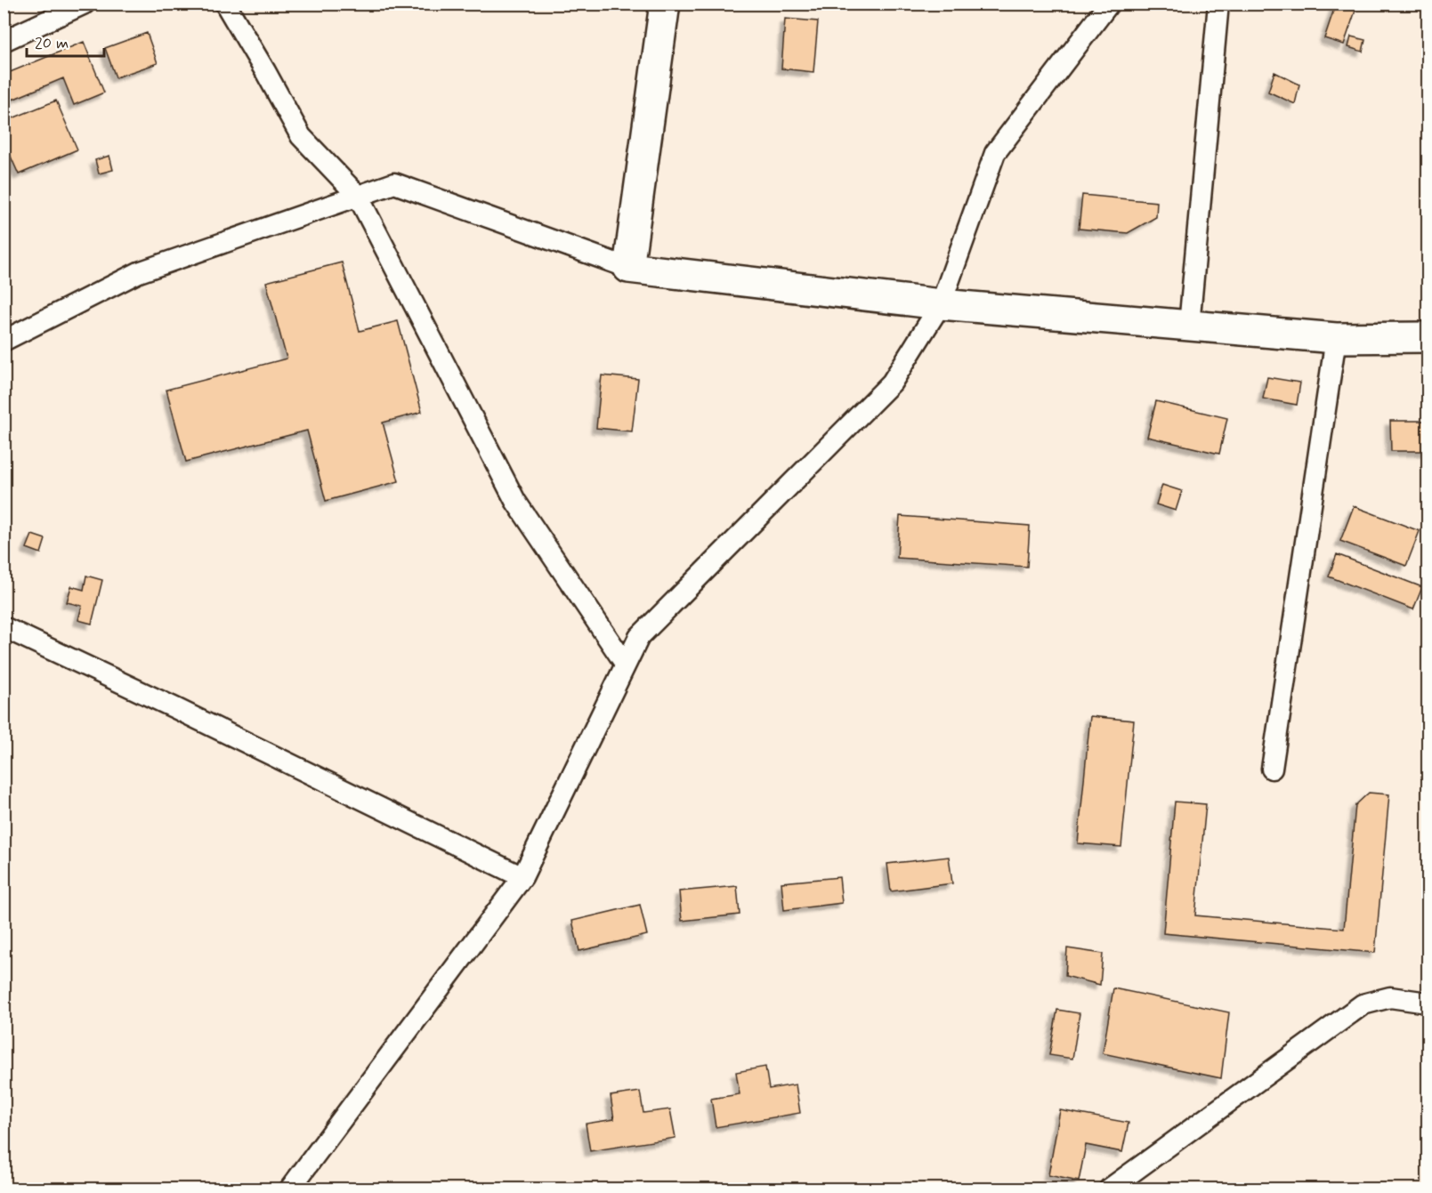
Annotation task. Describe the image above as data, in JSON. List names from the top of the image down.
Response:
{
  "scale_bar": "20 m"
}
